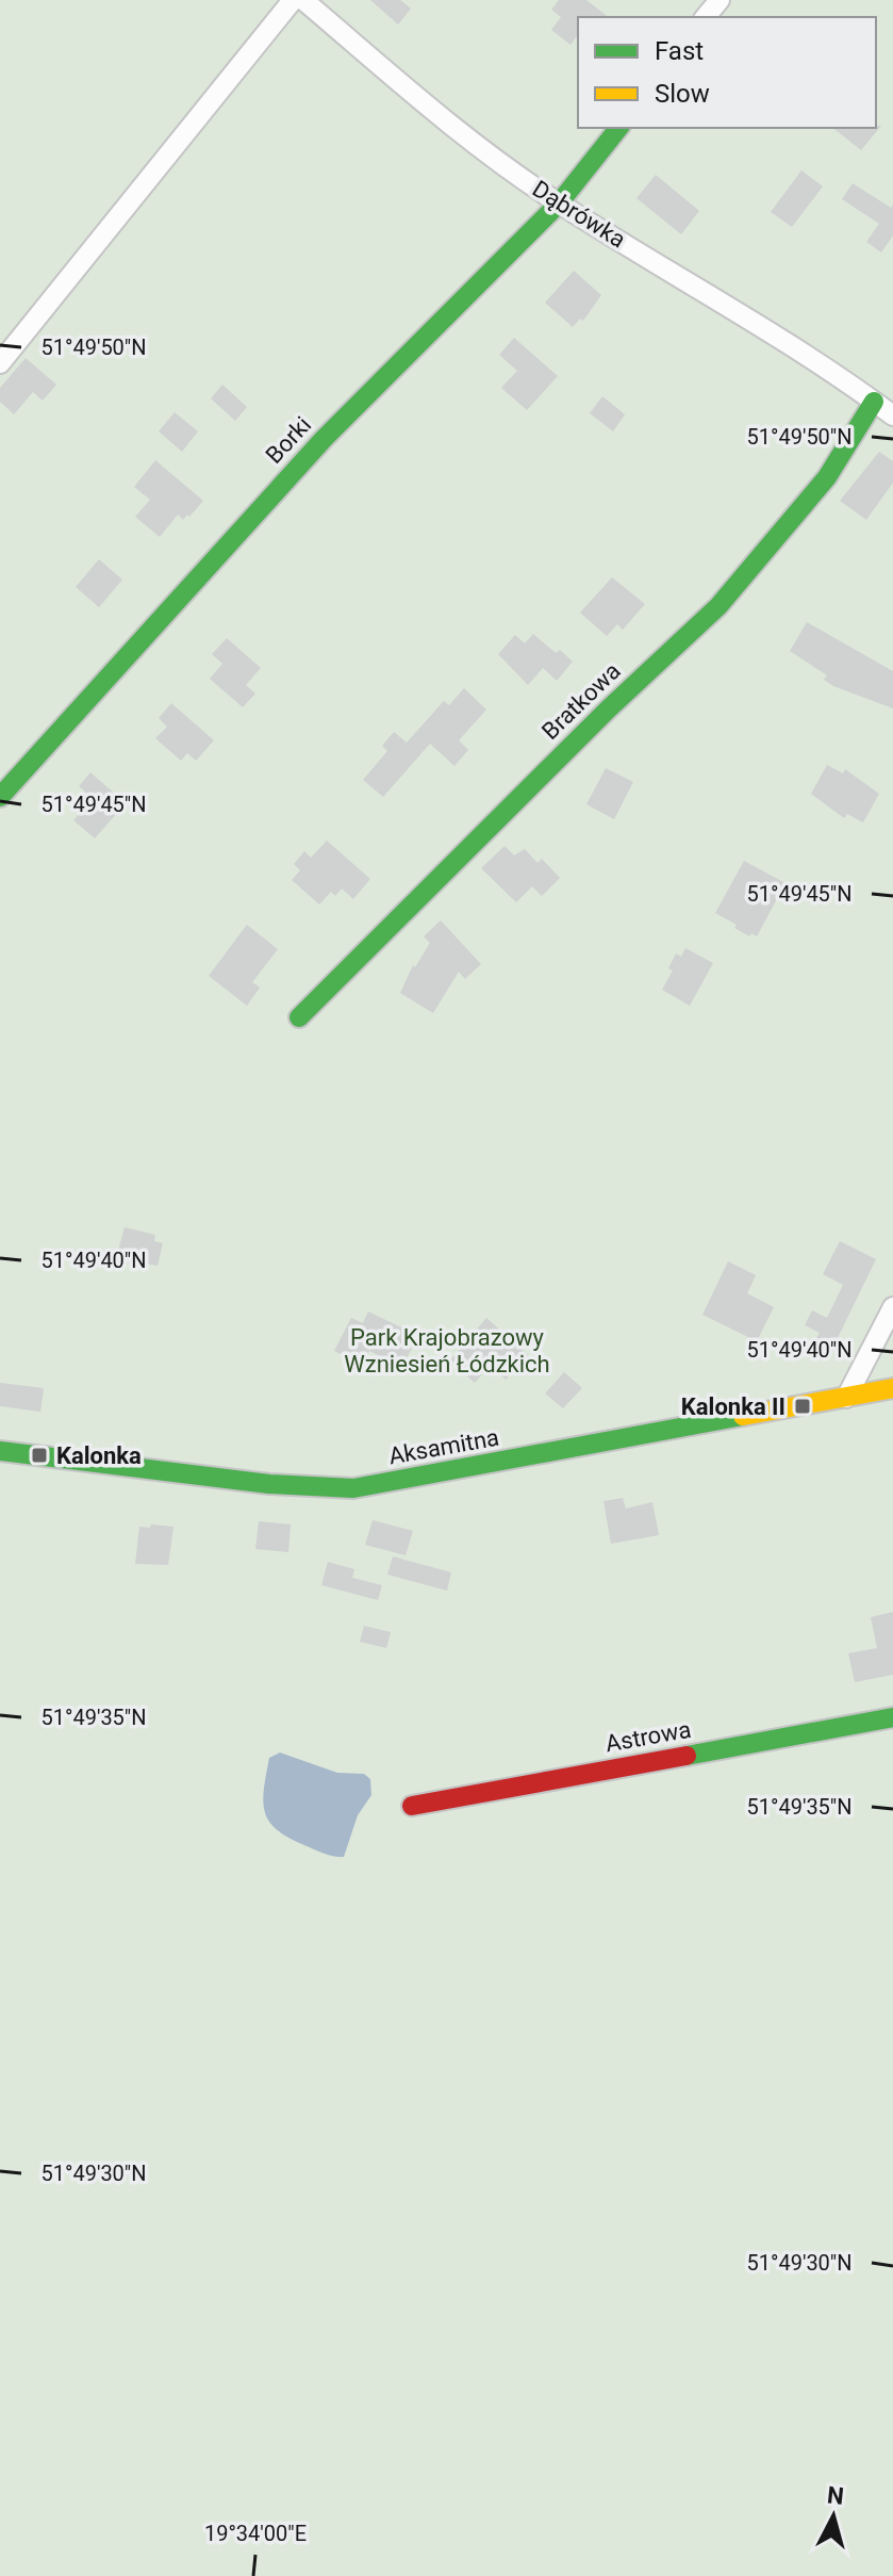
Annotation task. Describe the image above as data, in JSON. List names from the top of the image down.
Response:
{
  "streets": {
    "street": [
      "Dąbrówka",
      "Borki",
      "Bratkowa",
      "Aksamitna",
      "Astrowa"
    ]
  },
  "crossings": [
    ["Dąbrówka", "Borki"],
    ["Dąbrówka", "Bratkowa"]
  ],
  "parks": ["Park Krajobrazowy Wzniesień Łódzkich"],
  "places": {
    "transit": ["Kalonka II", "Kalonka"]
  },
  "legend": ["Fast", "Slow"],
  "north": "top",
  "coordinates": [
    "51°49'50\"N",
    "51°49'45\"N",
    "51°49'40\"N",
    "51°49'35\"N",
    "51°49'30\"N",
    "19°34'00\"E"
  ]
}
